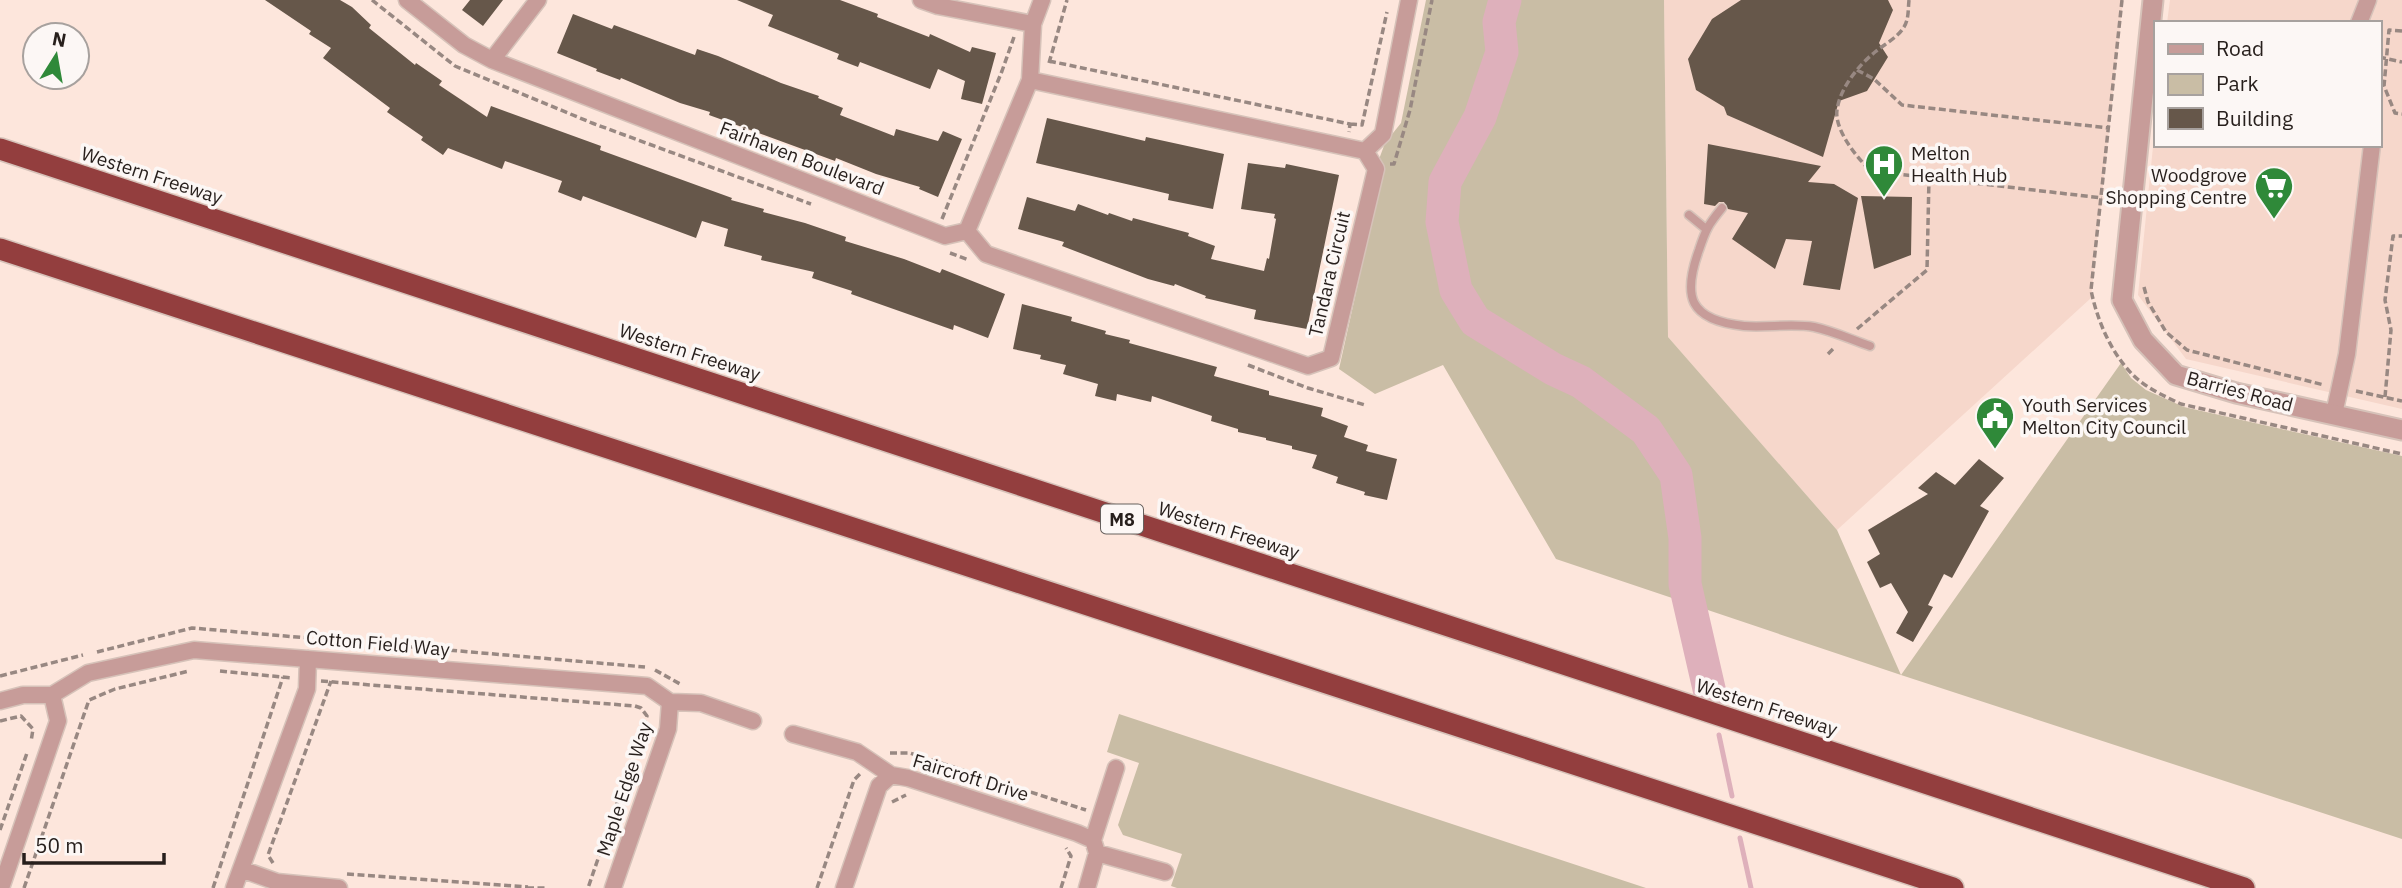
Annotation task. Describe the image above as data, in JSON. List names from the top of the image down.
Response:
{
  "streets": {
    "highway": ["Western Freeway", "M8"],
    "street": [
      "Fairhaven Boulevard",
      "Tandara Circuit",
      "Barries Road",
      "Cotton Field Way",
      "Faircroft Drive",
      "Maple Edge Way"
    ]
  },
  "crossings": [
    ["Fairhaven Boulevard", "Tandara Circuit"],
    ["Cotton Field Way", "Maple Edge Way"]
  ],
  "places": {
    "hospital": ["Melton Health Hub"],
    "supermarket": ["Woodgrove Shopping Centre"],
    "public building": ["Youth Services Melton City Council"]
  },
  "legend": ["Road", "Park", "Building"],
  "scale_bar": "50 m",
  "north": "top"
}
